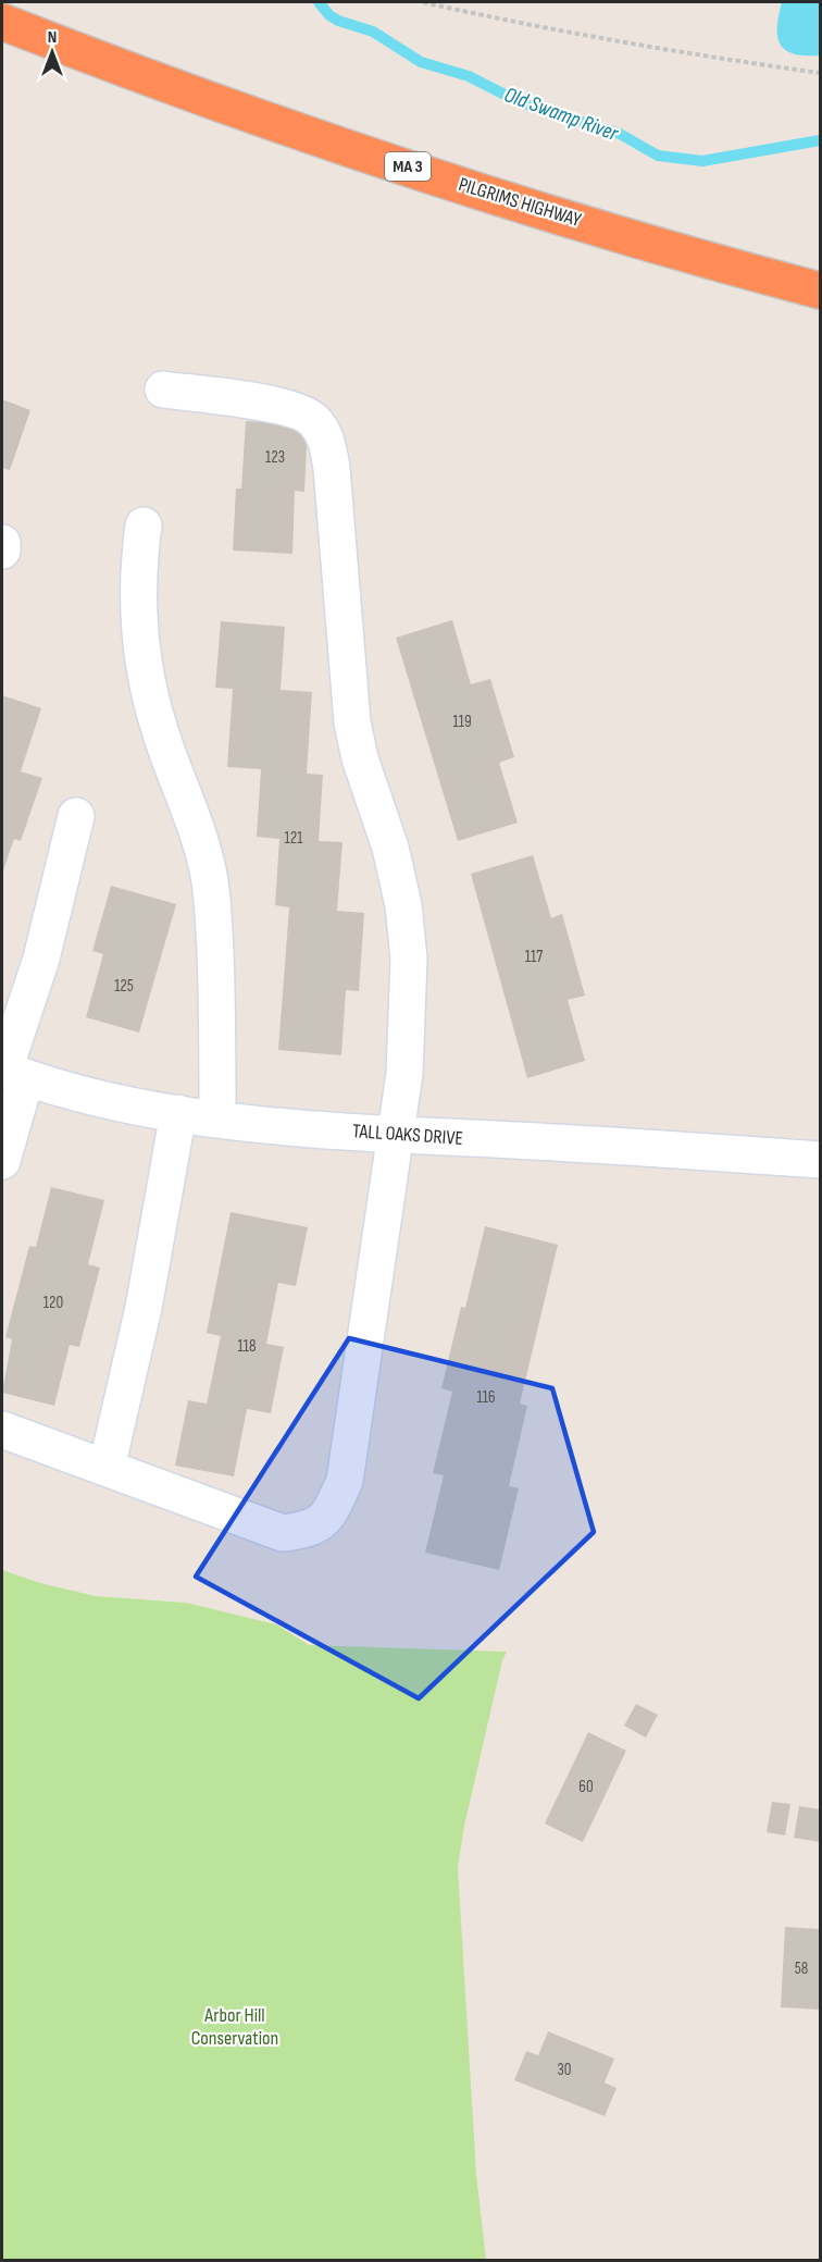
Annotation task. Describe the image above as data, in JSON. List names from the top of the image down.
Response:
{
  "streets": {
    "highway": ["MA 3", "PILGRIMS HIGHWAY"],
    "street": ["TALL OAKS DRIVE"]
  },
  "water": ["Old Swamp River"],
  "parks": ["Arbor Hill Conservation"],
  "house_numbers": [
    "123",
    "119",
    "121",
    "117",
    "125",
    "120",
    "118",
    "116",
    "60",
    "58",
    "30"
  ],
  "north": "top"
}
